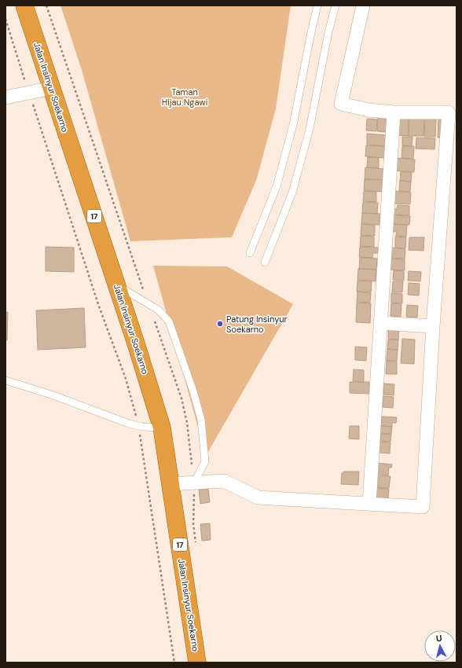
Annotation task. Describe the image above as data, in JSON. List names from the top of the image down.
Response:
{
  "streets": {
    "highway": ["Jalan Insinyur Soekarno", "17"]
  },
  "parks": ["Taman Hijau Ngawi"],
  "places": ["Patung Insinyur Soekarno"],
  "north": "top"
}
